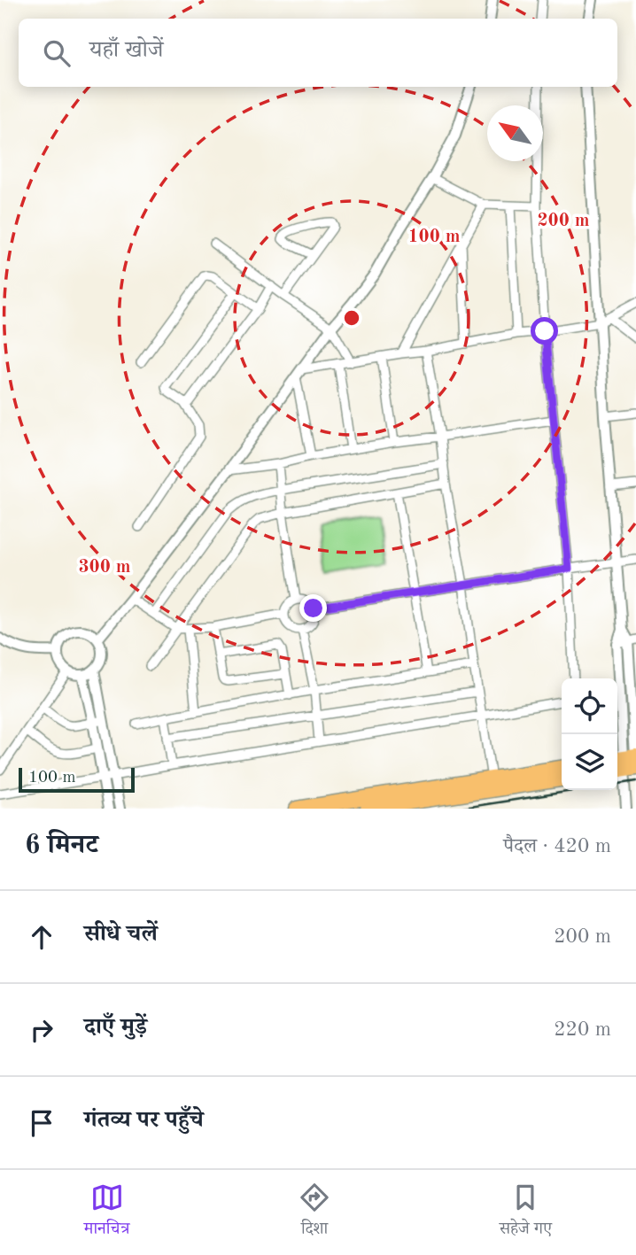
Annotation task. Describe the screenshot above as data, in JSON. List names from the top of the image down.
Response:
{
  "scale_bar": "100 m",
  "north": "top left",
  "page": {
    "search": "यहाँ खोजें",
    "scale": "100 m",
    "heading": ["6 मिनट", "पैदल · 420 m"],
    "list": [
      ["सीधे चलें", "200 m"],
      ["दाएँ मुड़ें", "220 m"],
      "गंतव्य पर पहुँचे"
    ],
    "nav": ["मानचित्र", "दिशा", "सहेजे गए"]
  },
  "rings": ["200 m", "100 m", "300 m"]
}
